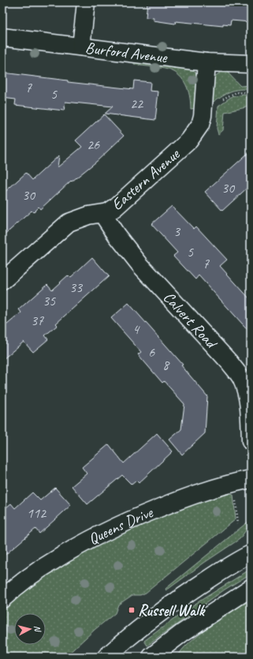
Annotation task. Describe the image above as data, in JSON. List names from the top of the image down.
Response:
{
  "streets": {
    "street": [
      "Burford Avenue",
      "Eastern Avenue",
      "Calvert Road",
      "Queens Drive"
    ]
  },
  "crossings": [
    ["Burford Avenue", "Eastern Avenue"],
    ["Eastern Avenue", "Calvert Road"]
  ],
  "places": {
    "transit": ["Russell Walk"]
  },
  "house_numbers": [
    "7",
    "5",
    "22",
    "26",
    "30",
    "30",
    "3",
    "5",
    "7",
    "33",
    "35",
    "37",
    "4",
    "6",
    "8",
    "112"
  ],
  "north": "right"
}
